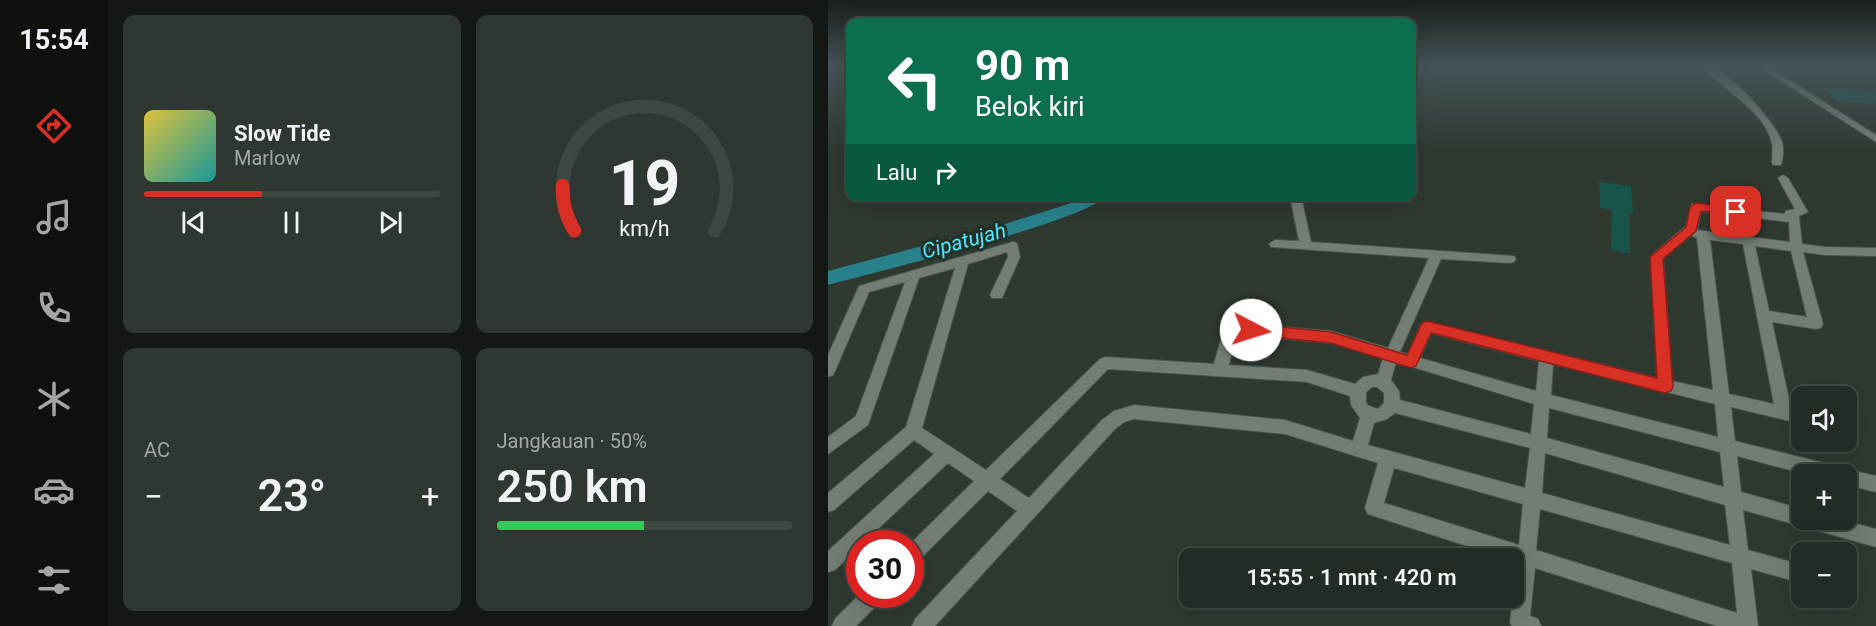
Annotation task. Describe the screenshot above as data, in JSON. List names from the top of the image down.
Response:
{
  "water": ["Cipatujah"],
  "page": {
    "tabs": "15:54",
    "turn": ["90 m", "Belok kiri"],
    "song": ["Slow Tide", "Marlow"],
    "then": "Lalu",
    "tile": [
      "AC",
      ["Jangkauan · 50%", "250 km"]
    ],
    "map_buttons": ["+", "−"],
    "heat": ["−", "23°", "+"],
    "limit": "30",
    "trip": "15:55 · 1 mnt · 420 m",
    "gauge": ["19", "km/h"]
  }
}
